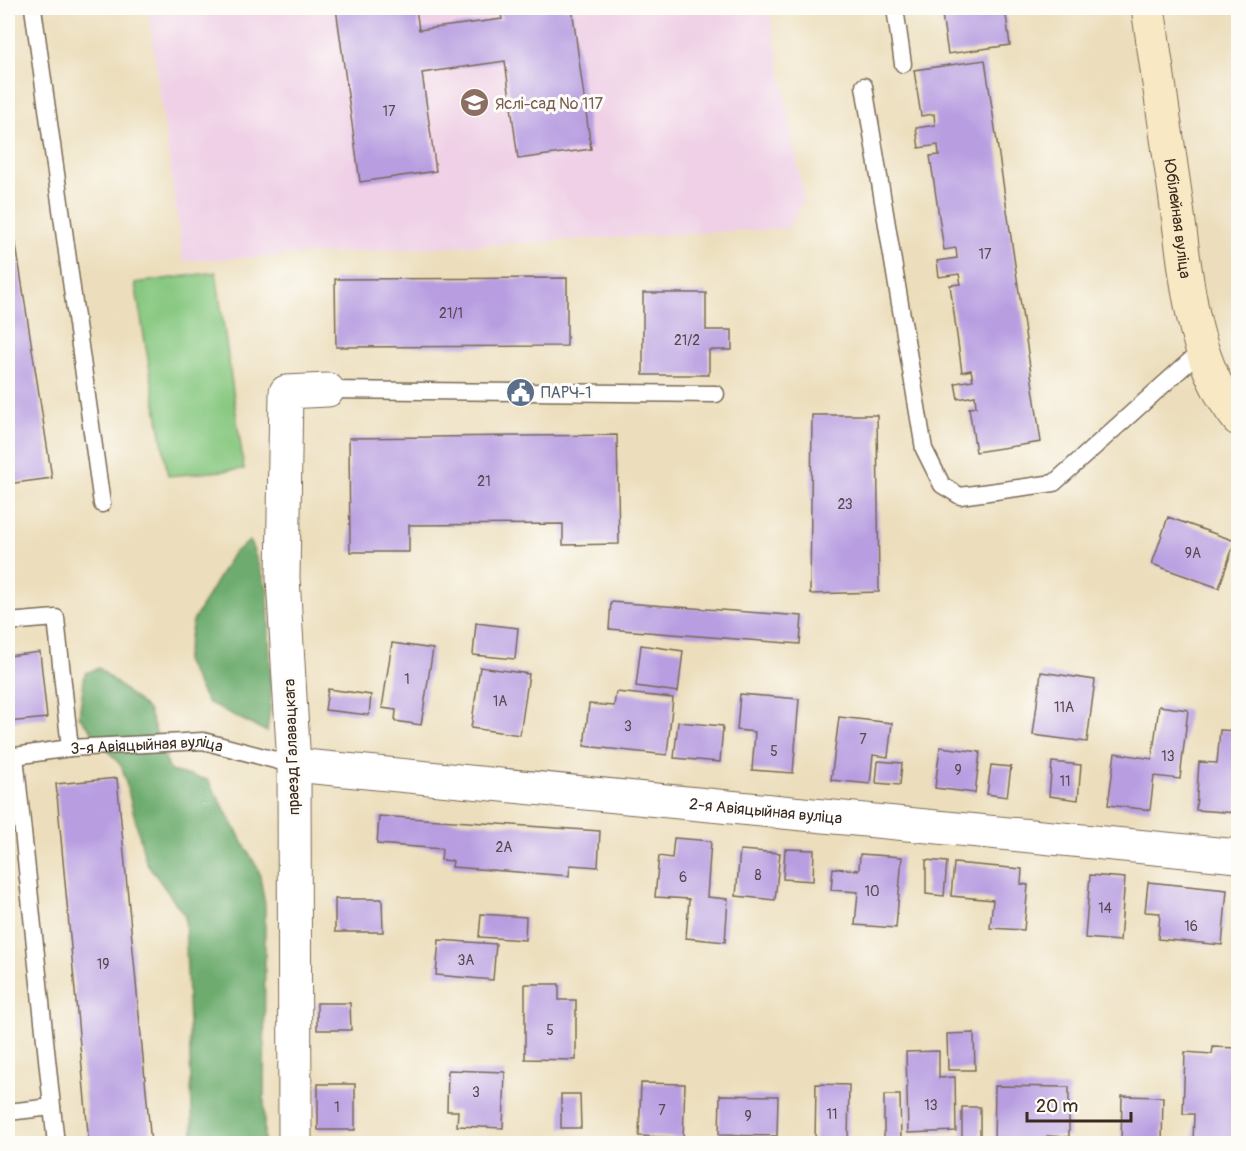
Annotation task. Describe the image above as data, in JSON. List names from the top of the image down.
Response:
{
  "streets": {
    "street": ["Юбілейная вуліца", "праезд Галавацкага", "2-я Авіяцыйная вуліца"],
    "lane": ["3-я Авіяцыйная вуліца"]
  },
  "crossings": [
    ["3-я Авіяцыйная вуліца", "праезд Галавацкага"],
    ["3-я Авіяцыйная вуліца", "2-я Авіяцыйная вуліца"],
    ["праезд Галавацкага", "2-я Авіяцыйная вуліца"]
  ],
  "places": {
    "school or university": ["Яслі-сад № 117"],
    "public building": ["ПАРЧ-1"]
  },
  "house_numbers": [
    "17",
    "17",
    "21/1",
    "21/2",
    "21",
    "23",
    "9А",
    "1",
    "1А",
    "11А",
    "3",
    "7",
    "5",
    "13",
    "9",
    "11",
    "2А",
    "8",
    "6",
    "10",
    "14",
    "16",
    "3А",
    "19",
    "5",
    "3",
    "13",
    "1",
    "7",
    "11",
    "9"
  ],
  "scale_bar": "20 m"
}
